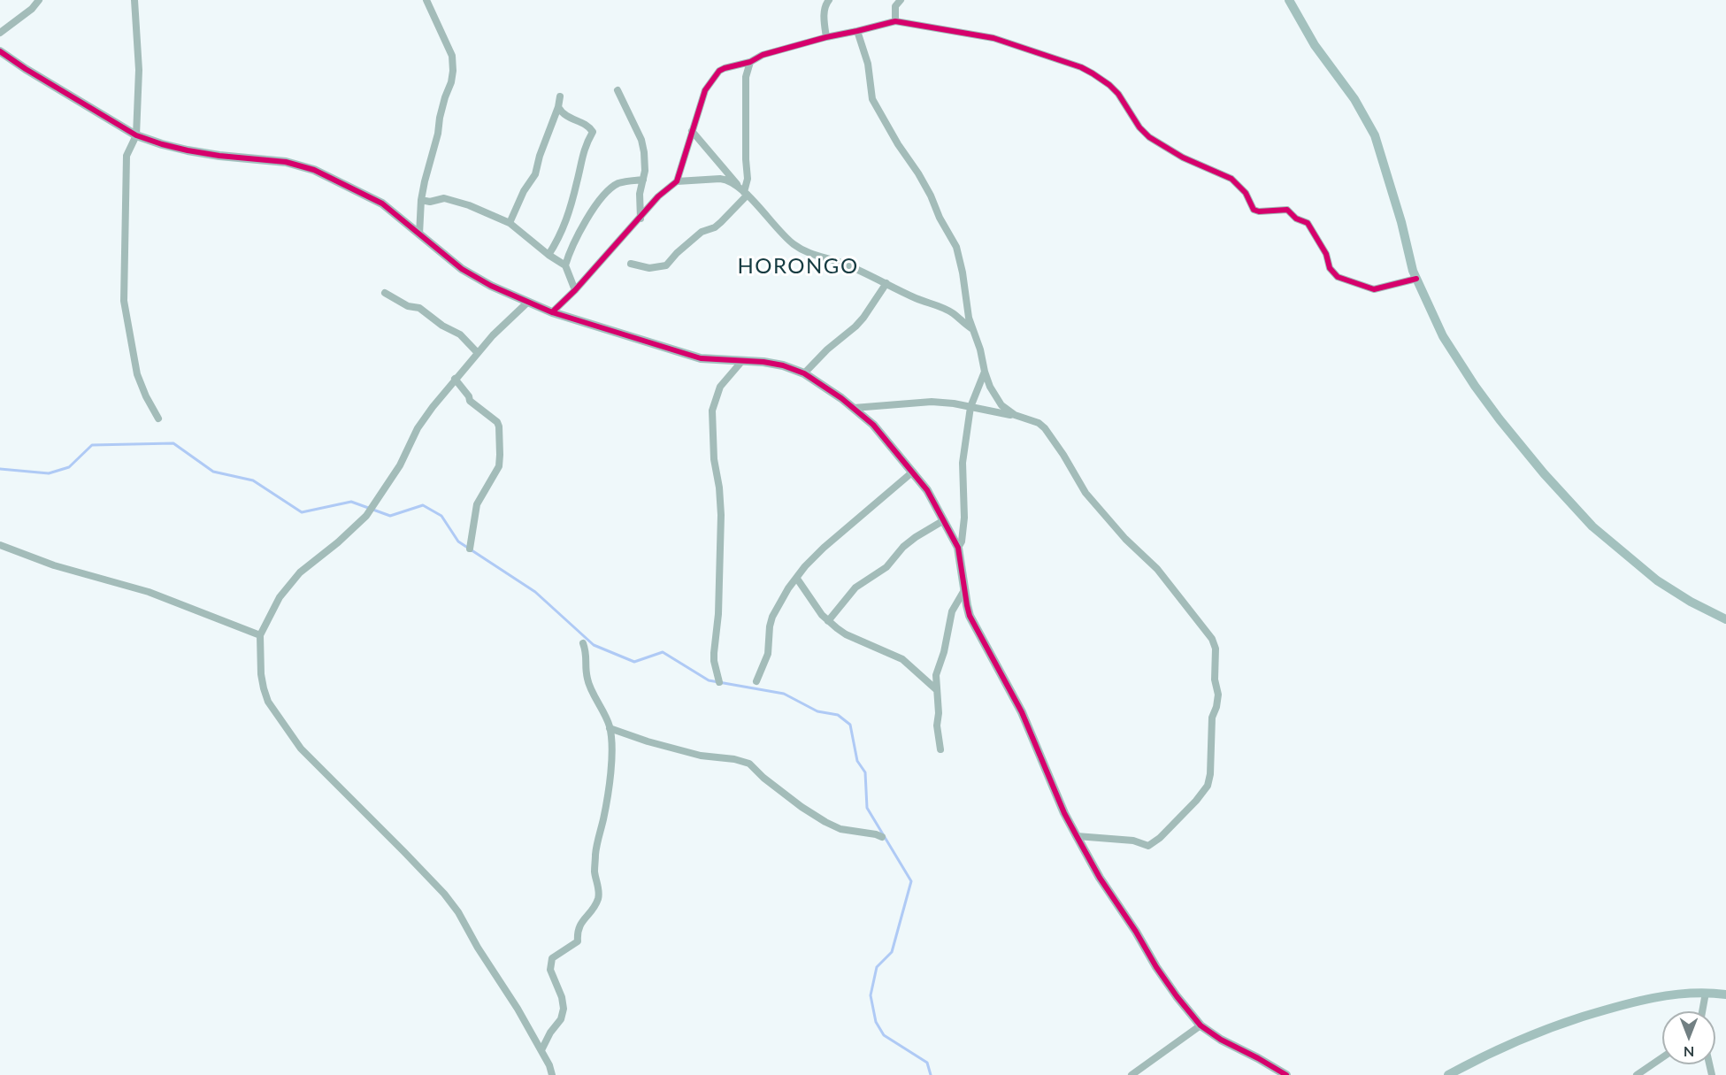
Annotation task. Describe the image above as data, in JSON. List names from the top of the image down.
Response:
{
  "districts": ["HORONGO"],
  "north": "bottom"
}
